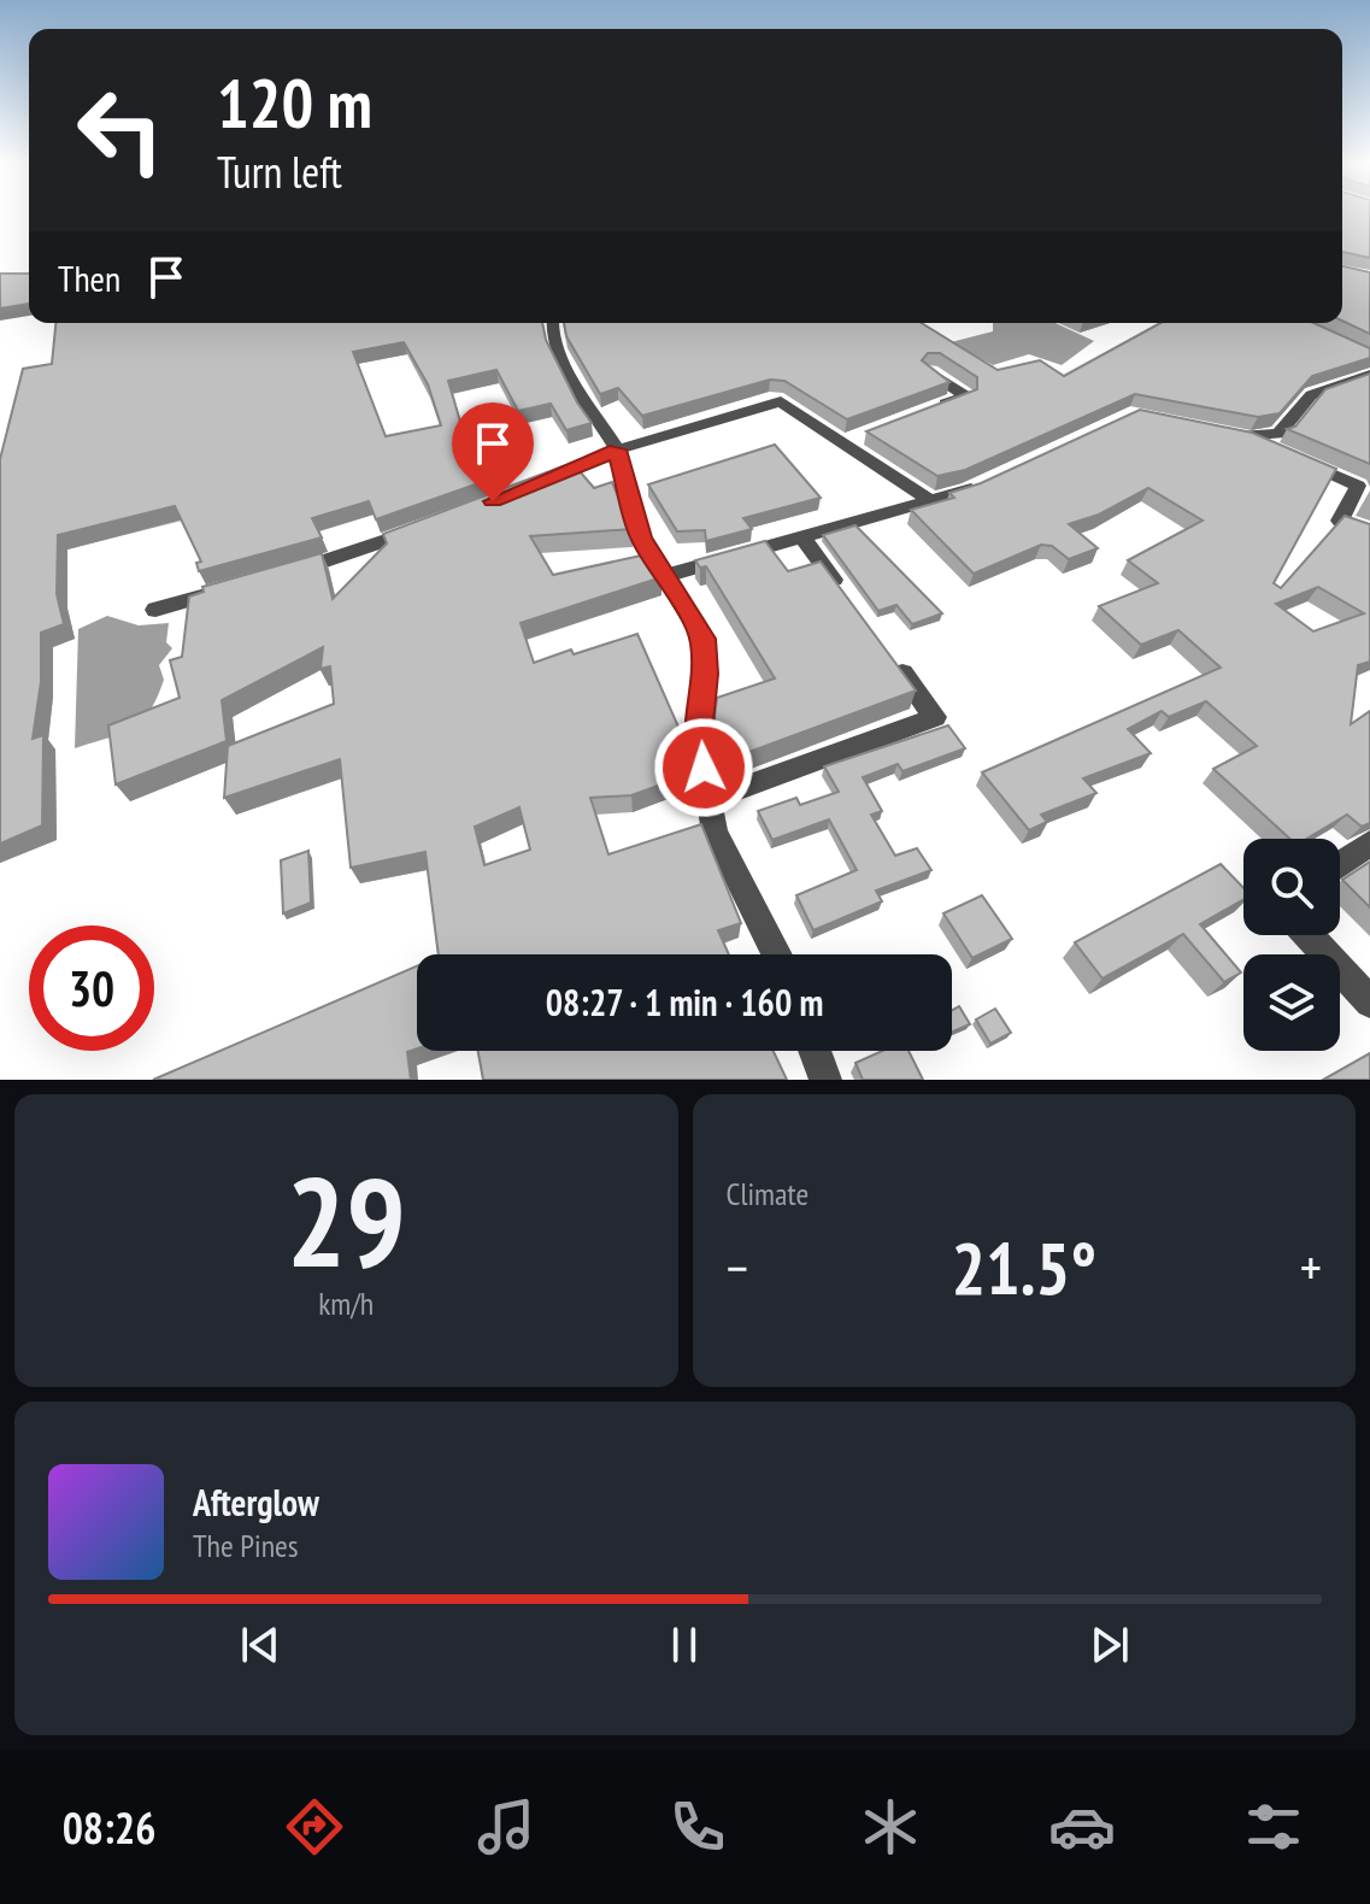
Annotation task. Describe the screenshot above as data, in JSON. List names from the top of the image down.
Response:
{
  "page": {
    "turn": ["120 m", "Turn left"],
    "then": "Then",
    "limit": "30",
    "trip": "08:27 · 1 min · 160 m",
    "tile": [
      ["29", "km/h"],
      "Climate"
    ],
    "heat": ["−", "21.5°", "+"],
    "song": ["Afterglow", "The Pines"],
    "tabs": "08:26"
  }
}
